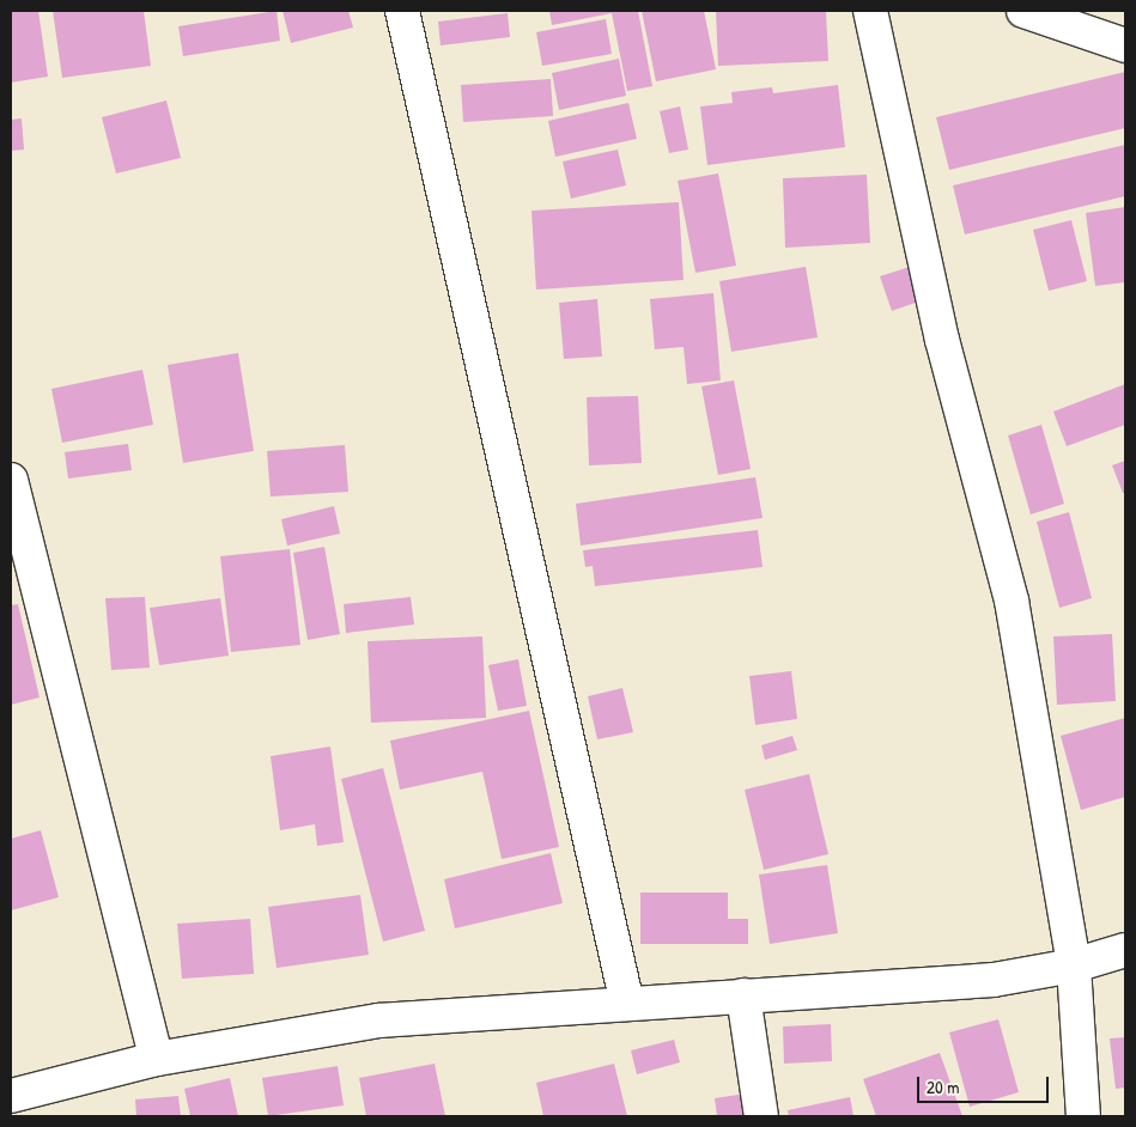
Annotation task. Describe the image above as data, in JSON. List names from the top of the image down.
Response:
{
  "scale_bar": "20 m"
}
